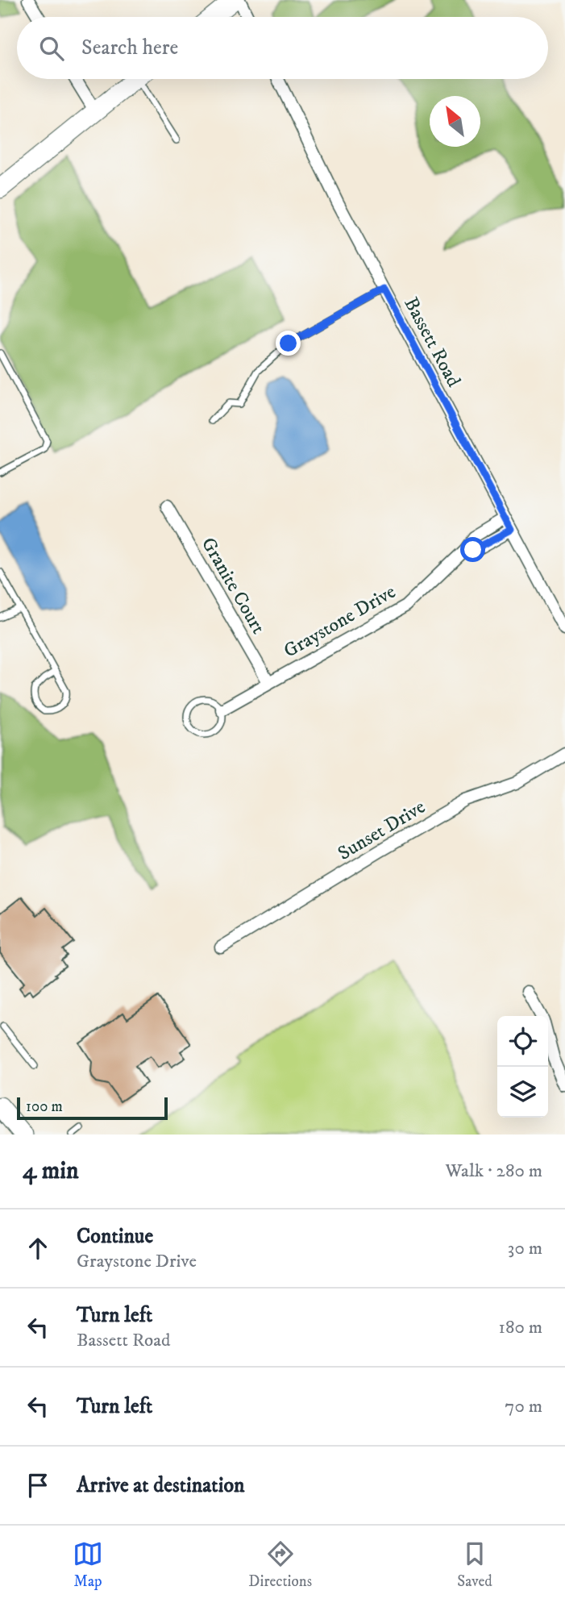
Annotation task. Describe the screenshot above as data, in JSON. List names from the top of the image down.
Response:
{
  "streets": {
    "street": [
      "Bassett Road",
      "Granite Court",
      "Graystone Drive",
      "Sunset Drive"
    ]
  },
  "crossings": [
    ["Bassett Road", "Graystone Drive"],
    ["Granite Court", "Graystone Drive"]
  ],
  "scale_bar": "100 m",
  "north": "top left",
  "page": {
    "search": "Search here",
    "scale": "100 m",
    "heading": ["4 min", "Walk · 280 m"],
    "list": [
      ["Continue", "Graystone Drive", "30 m"],
      ["Turn left", "Bassett Road", "180 m"],
      ["Turn left", "70 m"],
      "Arrive at destination"
    ],
    "nav": ["Map", "Directions", "Saved"]
  }
}
